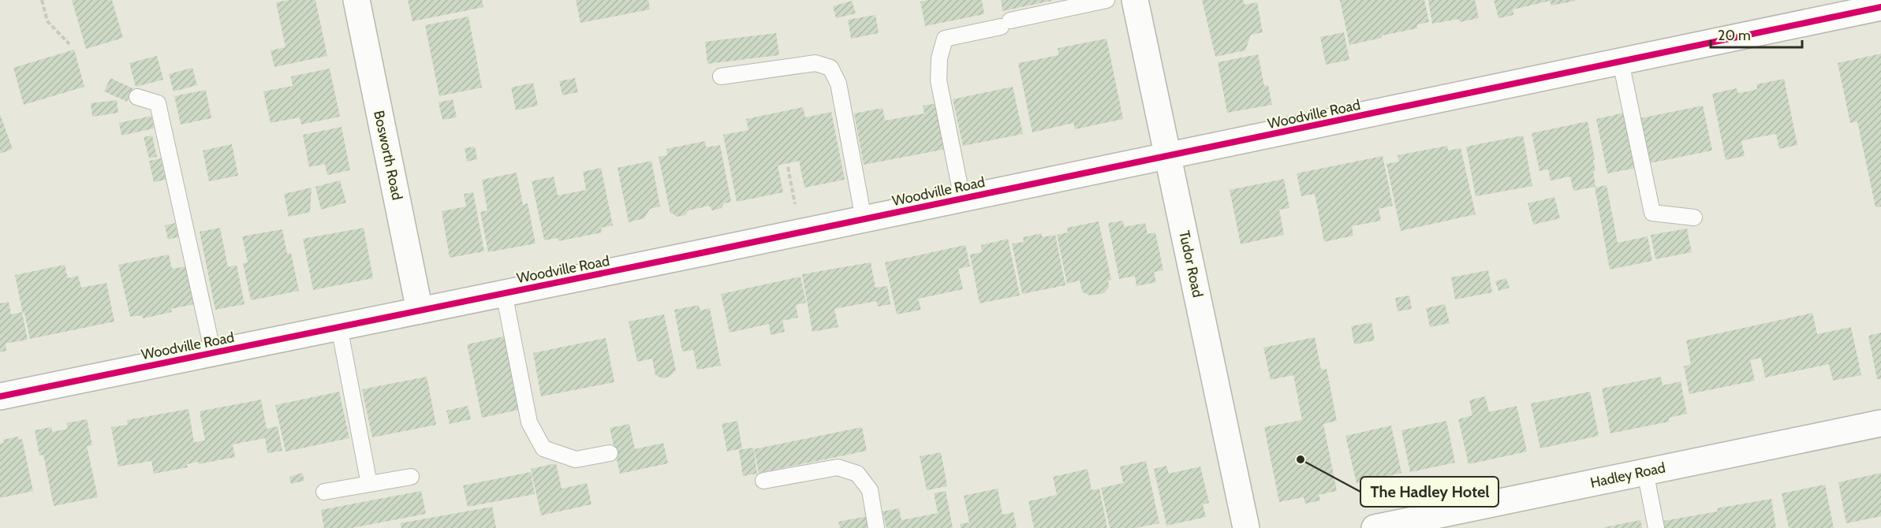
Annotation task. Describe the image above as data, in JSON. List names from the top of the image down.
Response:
{
  "streets": {
    "street": [
      "Woodville Road",
      "Bosworth Road",
      "Tudor Road",
      "Hadley Road"
    ]
  },
  "crossings": [
    ["Woodville Road", "Bosworth Road"],
    ["Woodville Road", "Tudor Road"]
  ],
  "places": ["The Hadley Hotel"],
  "scale_bar": "20 m"
}
